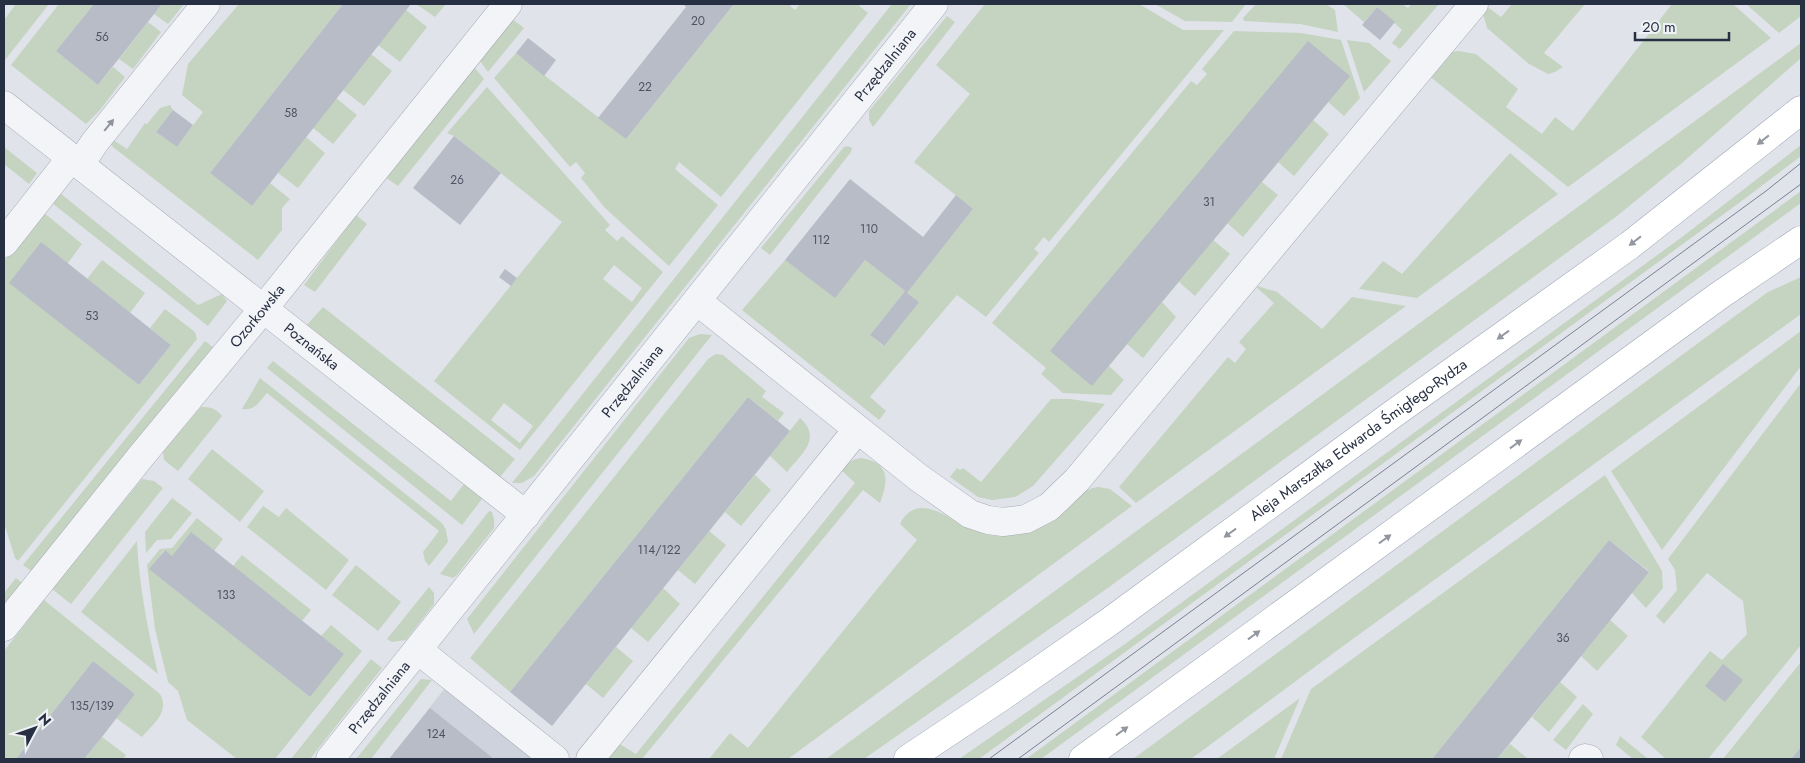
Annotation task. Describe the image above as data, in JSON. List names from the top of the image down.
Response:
{
  "streets": {
    "main road": ["Aleja Marszałka Edwarda Śmigłego-Rydza"],
    "street": ["Przędzalniana", "Ozorkowska", "Poznańska"]
  },
  "crossings": [
    ["Przędzalniana", "Poznańska"],
    ["Ozorkowska", "Poznańska"]
  ],
  "house_numbers": [
    "20",
    "56",
    "22",
    "58",
    "26",
    "31",
    "110",
    "112",
    "53",
    "114/122",
    "133",
    "36",
    "135/139",
    "124"
  ],
  "scale_bar": "20 m",
  "north": "top right"
}
